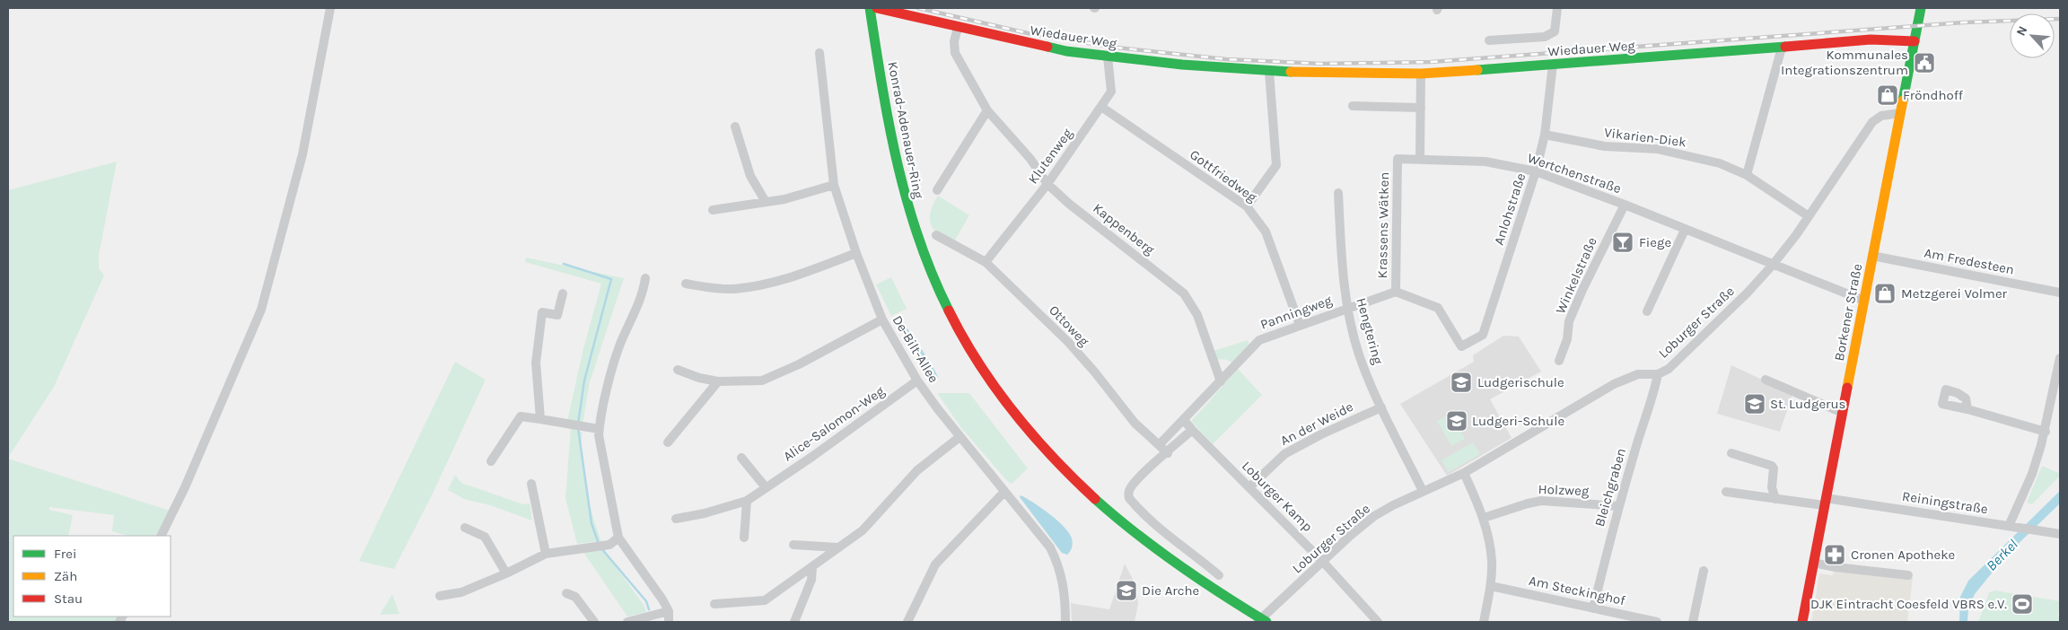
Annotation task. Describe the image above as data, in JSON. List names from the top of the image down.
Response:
{
  "streets": {
    "street": [
      "Wiedauer Weg",
      "Konrad-Adenauer-Ring",
      "Vikarien-Diek",
      "Klutenweg",
      "Wertchenstraße",
      "Gottfriedweg",
      "Anlohstraße",
      "Krassens Wätken",
      "Kappenberg",
      "Am Fredesteen",
      "Winkelstraße",
      "Panningweg",
      "Borkener Straße",
      "Loburger Straße",
      "Ottoweg",
      "Hengtering",
      "De-Bilt-Allee",
      "Alice-Salomon-Weg",
      "An der Weide",
      "Bleichgraben",
      "Holzweg",
      "Loburger Kamp",
      "Reiningstraße",
      "Am Steckinghof"
    ]
  },
  "crossings": [
    ["Wiedauer Weg", "Klutenweg"],
    ["Wiedauer Weg", "Anlohstraße"],
    ["Wiedauer Weg", "Kappenberg"],
    ["Wiedauer Weg", "Borkener Straße"],
    ["Konrad-Adenauer-Ring", "Loburger Straße"],
    ["Vikarien-Diek", "Anlohstraße"],
    ["Vikarien-Diek", "Loburger Straße"],
    ["Klutenweg", "Gottfriedweg"],
    ["Klutenweg", "Kappenberg"],
    ["Klutenweg", "Ottoweg"],
    ["Wertchenstraße", "Anlohstraße"],
    ["Wertchenstraße", "Krassens Wätken"],
    ["Wertchenstraße", "Winkelstraße"],
    ["Wertchenstraße", "Borkener Straße"],
    ["Wertchenstraße", "Loburger Straße"],
    ["Gottfriedweg", "Panningweg"],
    ["Anlohstraße", "Krassens Wätken"],
    ["Anlohstraße", "Panningweg"],
    ["Krassens Wätken", "Panningweg"],
    ["Kappenberg", "Panningweg"],
    ["Am Fredesteen", "Borkener Straße"],
    ["Panningweg", "Ottoweg"],
    ["Panningweg", "Hengtering"],
    ["Borkener Straße", "Loburger Straße"],
    ["Borkener Straße", "Reiningstraße"],
    ["Loburger Straße", "Hengtering"],
    ["Loburger Straße", "Bleichgraben"],
    ["Loburger Straße", "Loburger Kamp"],
    ["Hengtering", "An der Weide"],
    ["De-Bilt-Allee", "Alice-Salomon-Weg"],
    ["An der Weide", "Loburger Kamp"],
    ["Bleichgraben", "Holzweg"],
    ["Bleichgraben", "Am Steckinghof"]
  ],
  "water": ["Berkel"],
  "places": {
    "public building": ["Kommunales Integrationszentrum"],
    "shop": ["Fröndhoff", "Metzgerei Volmer"],
    "bar": ["Fiege"],
    "school or university": [
      "Ludgerischule",
      "St. Ludgerus",
      "Ludgeri-Schule",
      "Die Arche"
    ],
    "pharmacy": ["Cronen Apotheke"],
    "sports": ["DJK Eintracht Coesfeld VBRS e.V."]
  },
  "legend": ["Frei", "Zäh", "Stau"],
  "north": "top left"
}
